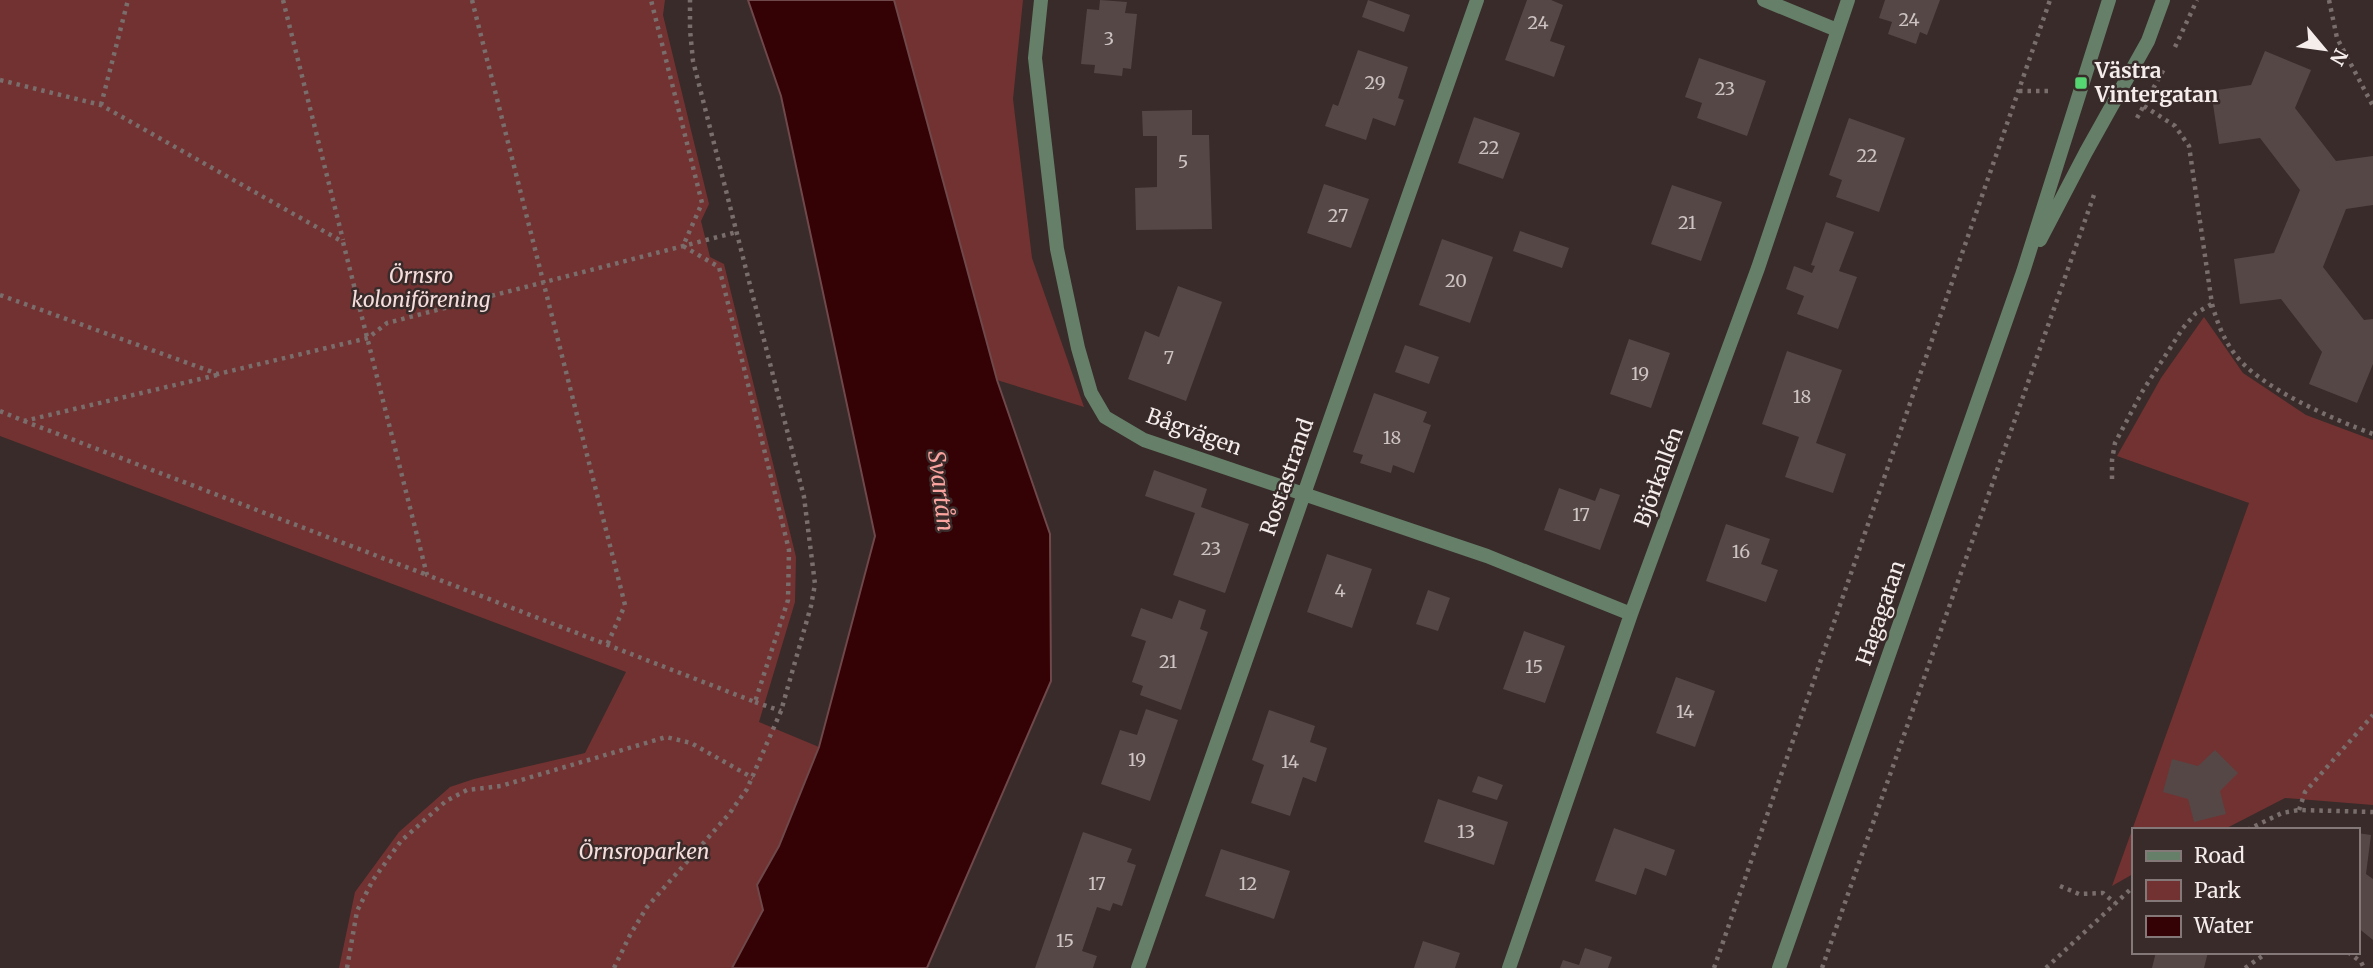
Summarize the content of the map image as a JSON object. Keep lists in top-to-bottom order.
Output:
{
  "streets": {
    "street": [
      "Bågvägen",
      "Rostastrand",
      "Björkallén",
      "Hagagatan"
    ]
  },
  "crossings": [
    ["Bågvägen", "Rostastrand"],
    ["Bågvägen", "Björkallén"]
  ],
  "water": ["Svartån"],
  "parks": ["Örnsro koloniförening", "Örnsroparken"],
  "places": {
    "transit": ["Västra Vintergatan"]
  },
  "house_numbers": [
    "24",
    "24",
    "3",
    "29",
    "23",
    "22",
    "22",
    "5",
    "27",
    "21",
    "20",
    "7",
    "19",
    "18",
    "18",
    "17",
    "23",
    "16",
    "4",
    "21",
    "15",
    "14",
    "19",
    "14",
    "13",
    "17",
    "12",
    "15"
  ],
  "legend": ["Road", "Park", "Water"],
  "north": "bottom right"
}
